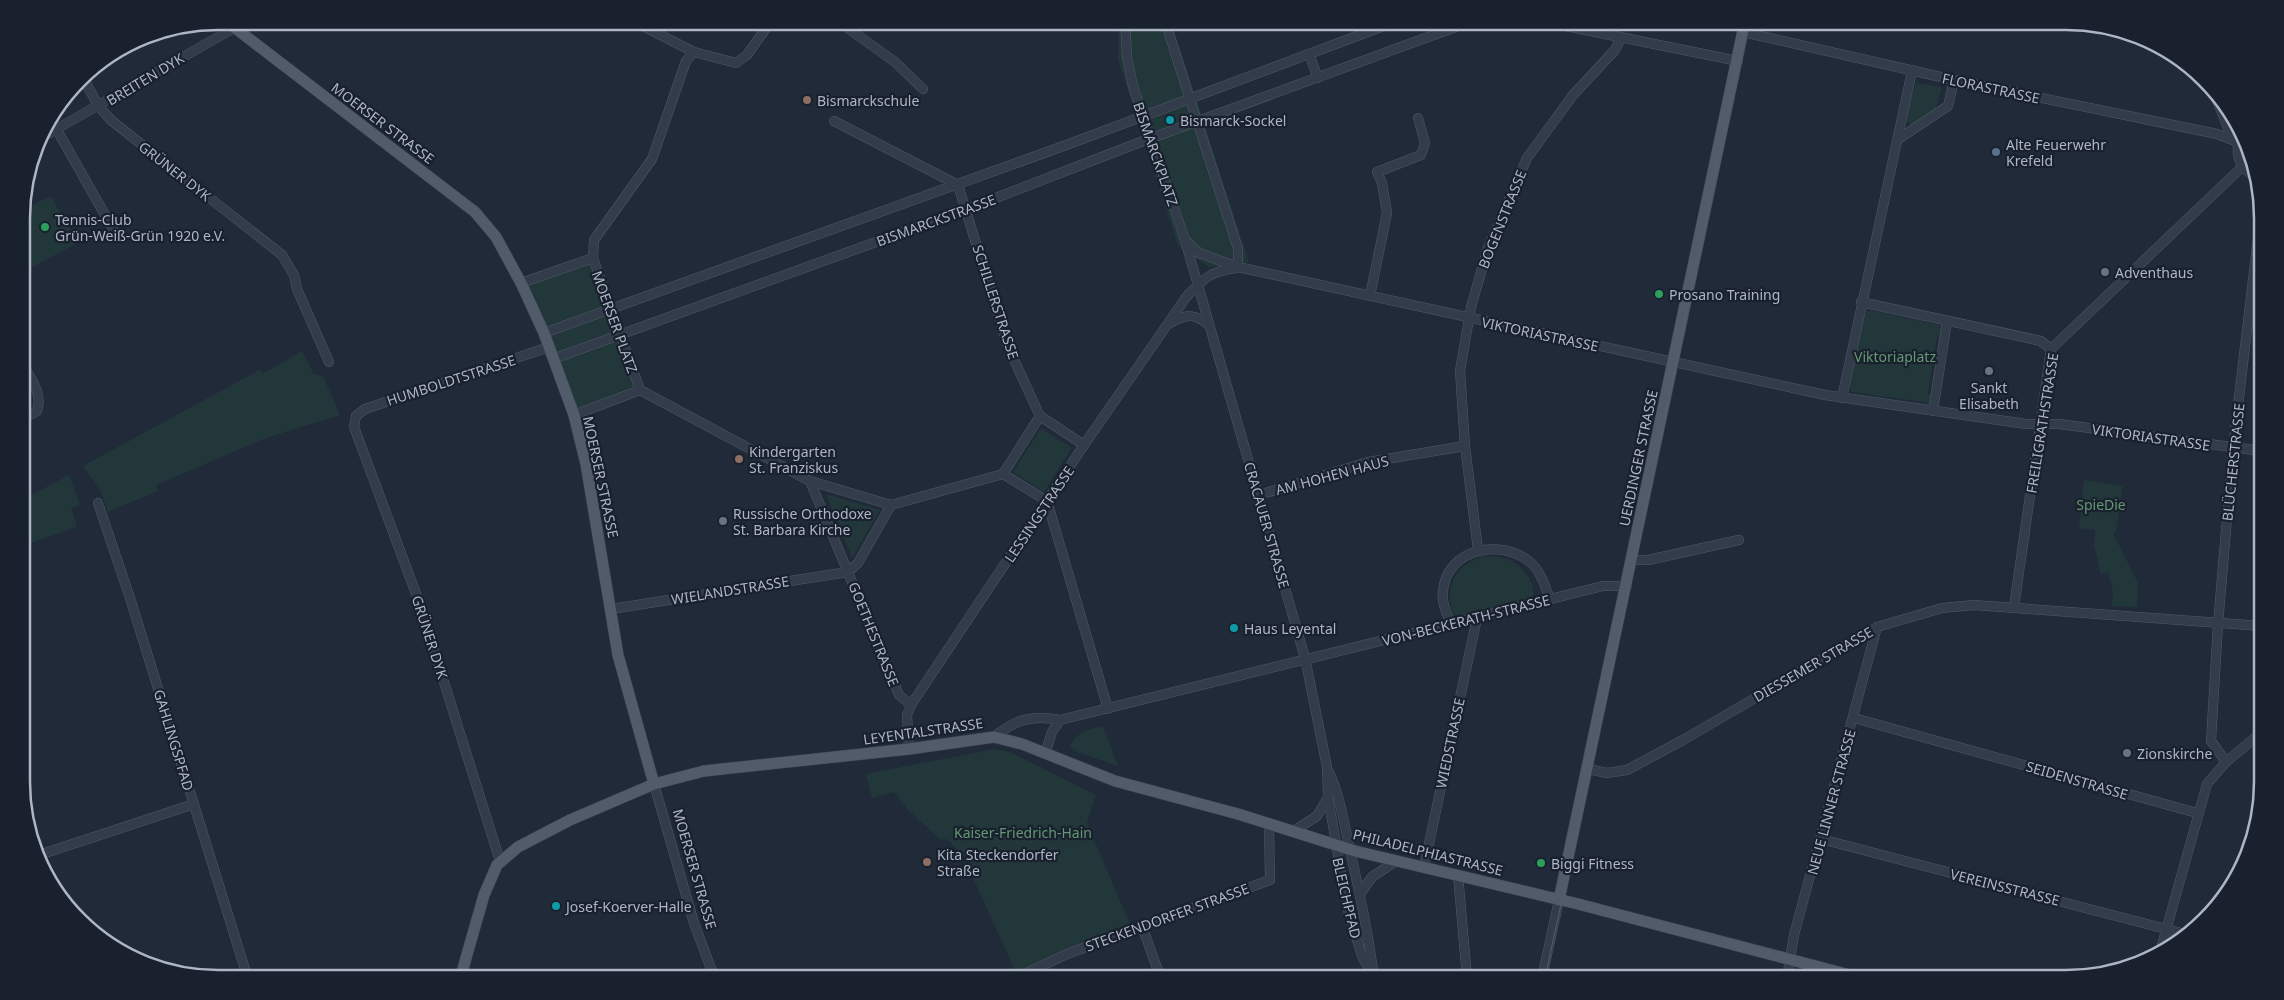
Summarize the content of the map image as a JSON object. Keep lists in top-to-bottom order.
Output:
{
  "streets": {
    "main road": [
      "MOERSER STRASSE",
      "UERDINGER STRASSE",
      "LEYENTALSTRASSE",
      "PHILADELPHIASTRASSE"
    ],
    "street": [
      "BREITEN DYK",
      "FLORASTRASSE",
      "BISMARCKPLATZ",
      "GRÜNER DYK",
      "BOGENSTRASSE",
      "BISMARCKSTRASSE",
      "SCHILLERSTRASSE",
      "MOERSER PLATZ",
      "VIKTORIASTRASSE",
      "HUMBOLDTSTRASSE",
      "FREILIGRATHSTRASSE",
      "BLÜCHERSTRASSE",
      "AM HOHEN HAUS",
      "LESSINGSTRASSE",
      "CRACAUER STRASSE",
      "WIELANDSTRASSE",
      "VON-BECKERATH-STRASSE",
      "GOETHESTRASSE",
      "DIESSEMER STRASSE",
      "GAHLINGSPFAD",
      "WIEDSTRASSE",
      "SEIDENSTRASSE",
      "NEUE LINNER STRASSE",
      "VEREINSSTRASSE",
      "BLEICHPFAD",
      "STECKENDORFER STRASSE"
    ]
  },
  "crossings": [
    ["BREITEN DYK", "GRÜNER DYK"],
    ["MOERSER STRASSE", "BISMARCKSTRASSE"],
    ["MOERSER STRASSE", "MOERSER PLATZ"],
    ["MOERSER STRASSE", "HUMBOLDTSTRASSE"],
    ["MOERSER STRASSE", "WIELANDSTRASSE"],
    ["MOERSER STRASSE", "LEYENTALSTRASSE"],
    ["BISMARCKPLATZ", "BISMARCKSTRASSE"],
    ["BISMARCKPLATZ", "VIKTORIASTRASSE"],
    ["BISMARCKPLATZ", "LESSINGSTRASSE"],
    ["BISMARCKPLATZ", "CRACAUER STRASSE"],
    ["GRÜNER DYK", "HUMBOLDTSTRASSE"],
    ["GRÜNER DYK", "LEYENTALSTRASSE"],
    ["BOGENSTRASSE", "VIKTORIASTRASSE"],
    ["BOGENSTRASSE", "AM HOHEN HAUS"],
    ["BISMARCKSTRASSE", "SCHILLERSTRASSE"],
    ["BISMARCKSTRASSE", "MOERSER PLATZ"],
    ["VIKTORIASTRASSE", "FREILIGRATHSTRASSE"],
    ["VIKTORIASTRASSE", "UERDINGER STRASSE"],
    ["VIKTORIASTRASSE", "BLÜCHERSTRASSE"],
    ["VIKTORIASTRASSE", "LESSINGSTRASSE"],
    ["VIKTORIASTRASSE", "CRACAUER STRASSE"],
    ["FREILIGRATHSTRASSE", "DIESSEMER STRASSE"],
    ["UERDINGER STRASSE", "VON-BECKERATH-STRASSE"],
    ["UERDINGER STRASSE", "DIESSEMER STRASSE"],
    ["UERDINGER STRASSE", "PHILADELPHIASTRASSE"],
    ["BLÜCHERSTRASSE", "DIESSEMER STRASSE"],
    ["AM HOHEN HAUS", "CRACAUER STRASSE"],
    ["LESSINGSTRASSE", "CRACAUER STRASSE"],
    ["LESSINGSTRASSE", "GOETHESTRASSE"],
    ["CRACAUER STRASSE", "VON-BECKERATH-STRASSE"],
    ["CRACAUER STRASSE", "LEYENTALSTRASSE"],
    ["CRACAUER STRASSE", "PHILADELPHIASTRASSE"],
    ["CRACAUER STRASSE", "BLEICHPFAD"],
    ["WIELANDSTRASSE", "GOETHESTRASSE"],
    ["VON-BECKERATH-STRASSE", "LEYENTALSTRASSE"],
    ["VON-BECKERATH-STRASSE", "WIEDSTRASSE"],
    ["DIESSEMER STRASSE", "NEUE LINNER STRASSE"],
    ["LEYENTALSTRASSE", "PHILADELPHIASTRASSE"],
    ["WIEDSTRASSE", "PHILADELPHIASTRASSE"],
    ["SEIDENSTRASSE", "NEUE LINNER STRASSE"],
    ["NEUE LINNER STRASSE", "PHILADELPHIASTRASSE"],
    ["NEUE LINNER STRASSE", "VEREINSSTRASSE"],
    ["PHILADELPHIASTRASSE", "BLEICHPFAD"],
    ["PHILADELPHIASTRASSE", "STECKENDORFER STRASSE"]
  ],
  "parks": ["Viktoriaplatz", "SpieDie", "Kaiser-Friedrich-Hain"],
  "places": [
    "Bismarckschule",
    "Bismarck-Sockel",
    "Alte Feuerwehr Krefeld",
    "Tennis-Club Grün-Weiß-Grün 1920 e.V.",
    "Adventhaus",
    "Prosano Training",
    "Sankt Elisabeth",
    "Kindergarten St. Franziskus",
    "Russische Orthodoxe St. Barbara Kirche",
    "Haus Leyental",
    "Zionskirche",
    "Kita Steckendorfer Straße",
    "Biggi Fitness",
    "Josef-Koerver-Halle"
  ]
}
